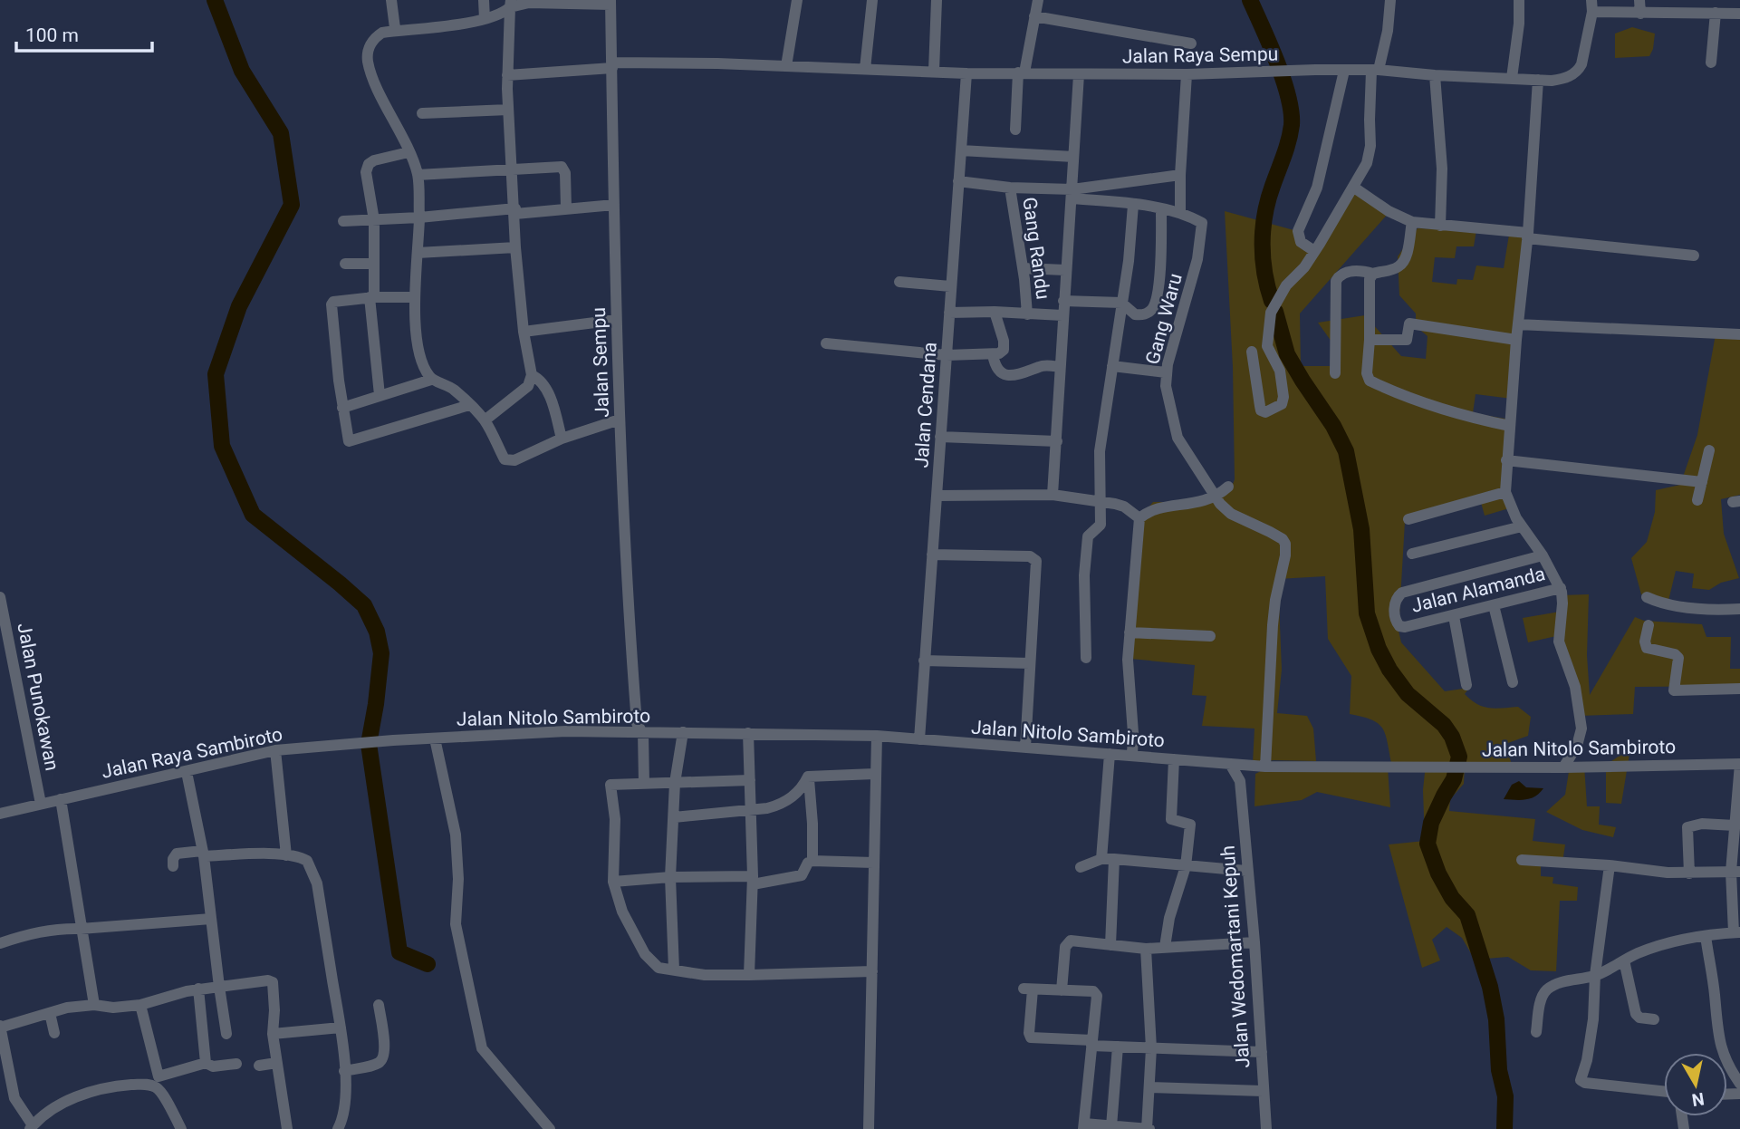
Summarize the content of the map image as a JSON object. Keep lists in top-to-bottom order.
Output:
{
  "streets": {
    "street": [
      "Jalan Raya Sempu",
      "Gang Randu",
      "Gang Waru",
      "Jalan Sempu",
      "Jalan Cendana",
      "Jalan Alamanda",
      "Jalan Punokawan",
      "Jalan Nitolo Sambiroto",
      "Jalan Raya Sambiroto",
      "Jalan Wedomartani Kepuh"
    ]
  },
  "crossings": [
    ["Jalan Raya Sempu", "Jalan Sempu"],
    ["Jalan Raya Sempu", "Jalan Cendana"],
    ["Gang Waru", "Jalan Nitolo Sambiroto"],
    ["Jalan Sempu", "Jalan Nitolo Sambiroto"],
    ["Jalan Cendana", "Jalan Nitolo Sambiroto"],
    ["Jalan Punokawan", "Jalan Raya Sambiroto"],
    ["Jalan Nitolo Sambiroto", "Jalan Raya Sambiroto"],
    ["Jalan Nitolo Sambiroto", "Jalan Wedomartani Kepuh"]
  ],
  "scale_bar": "100 m",
  "north": "bottom"
}
